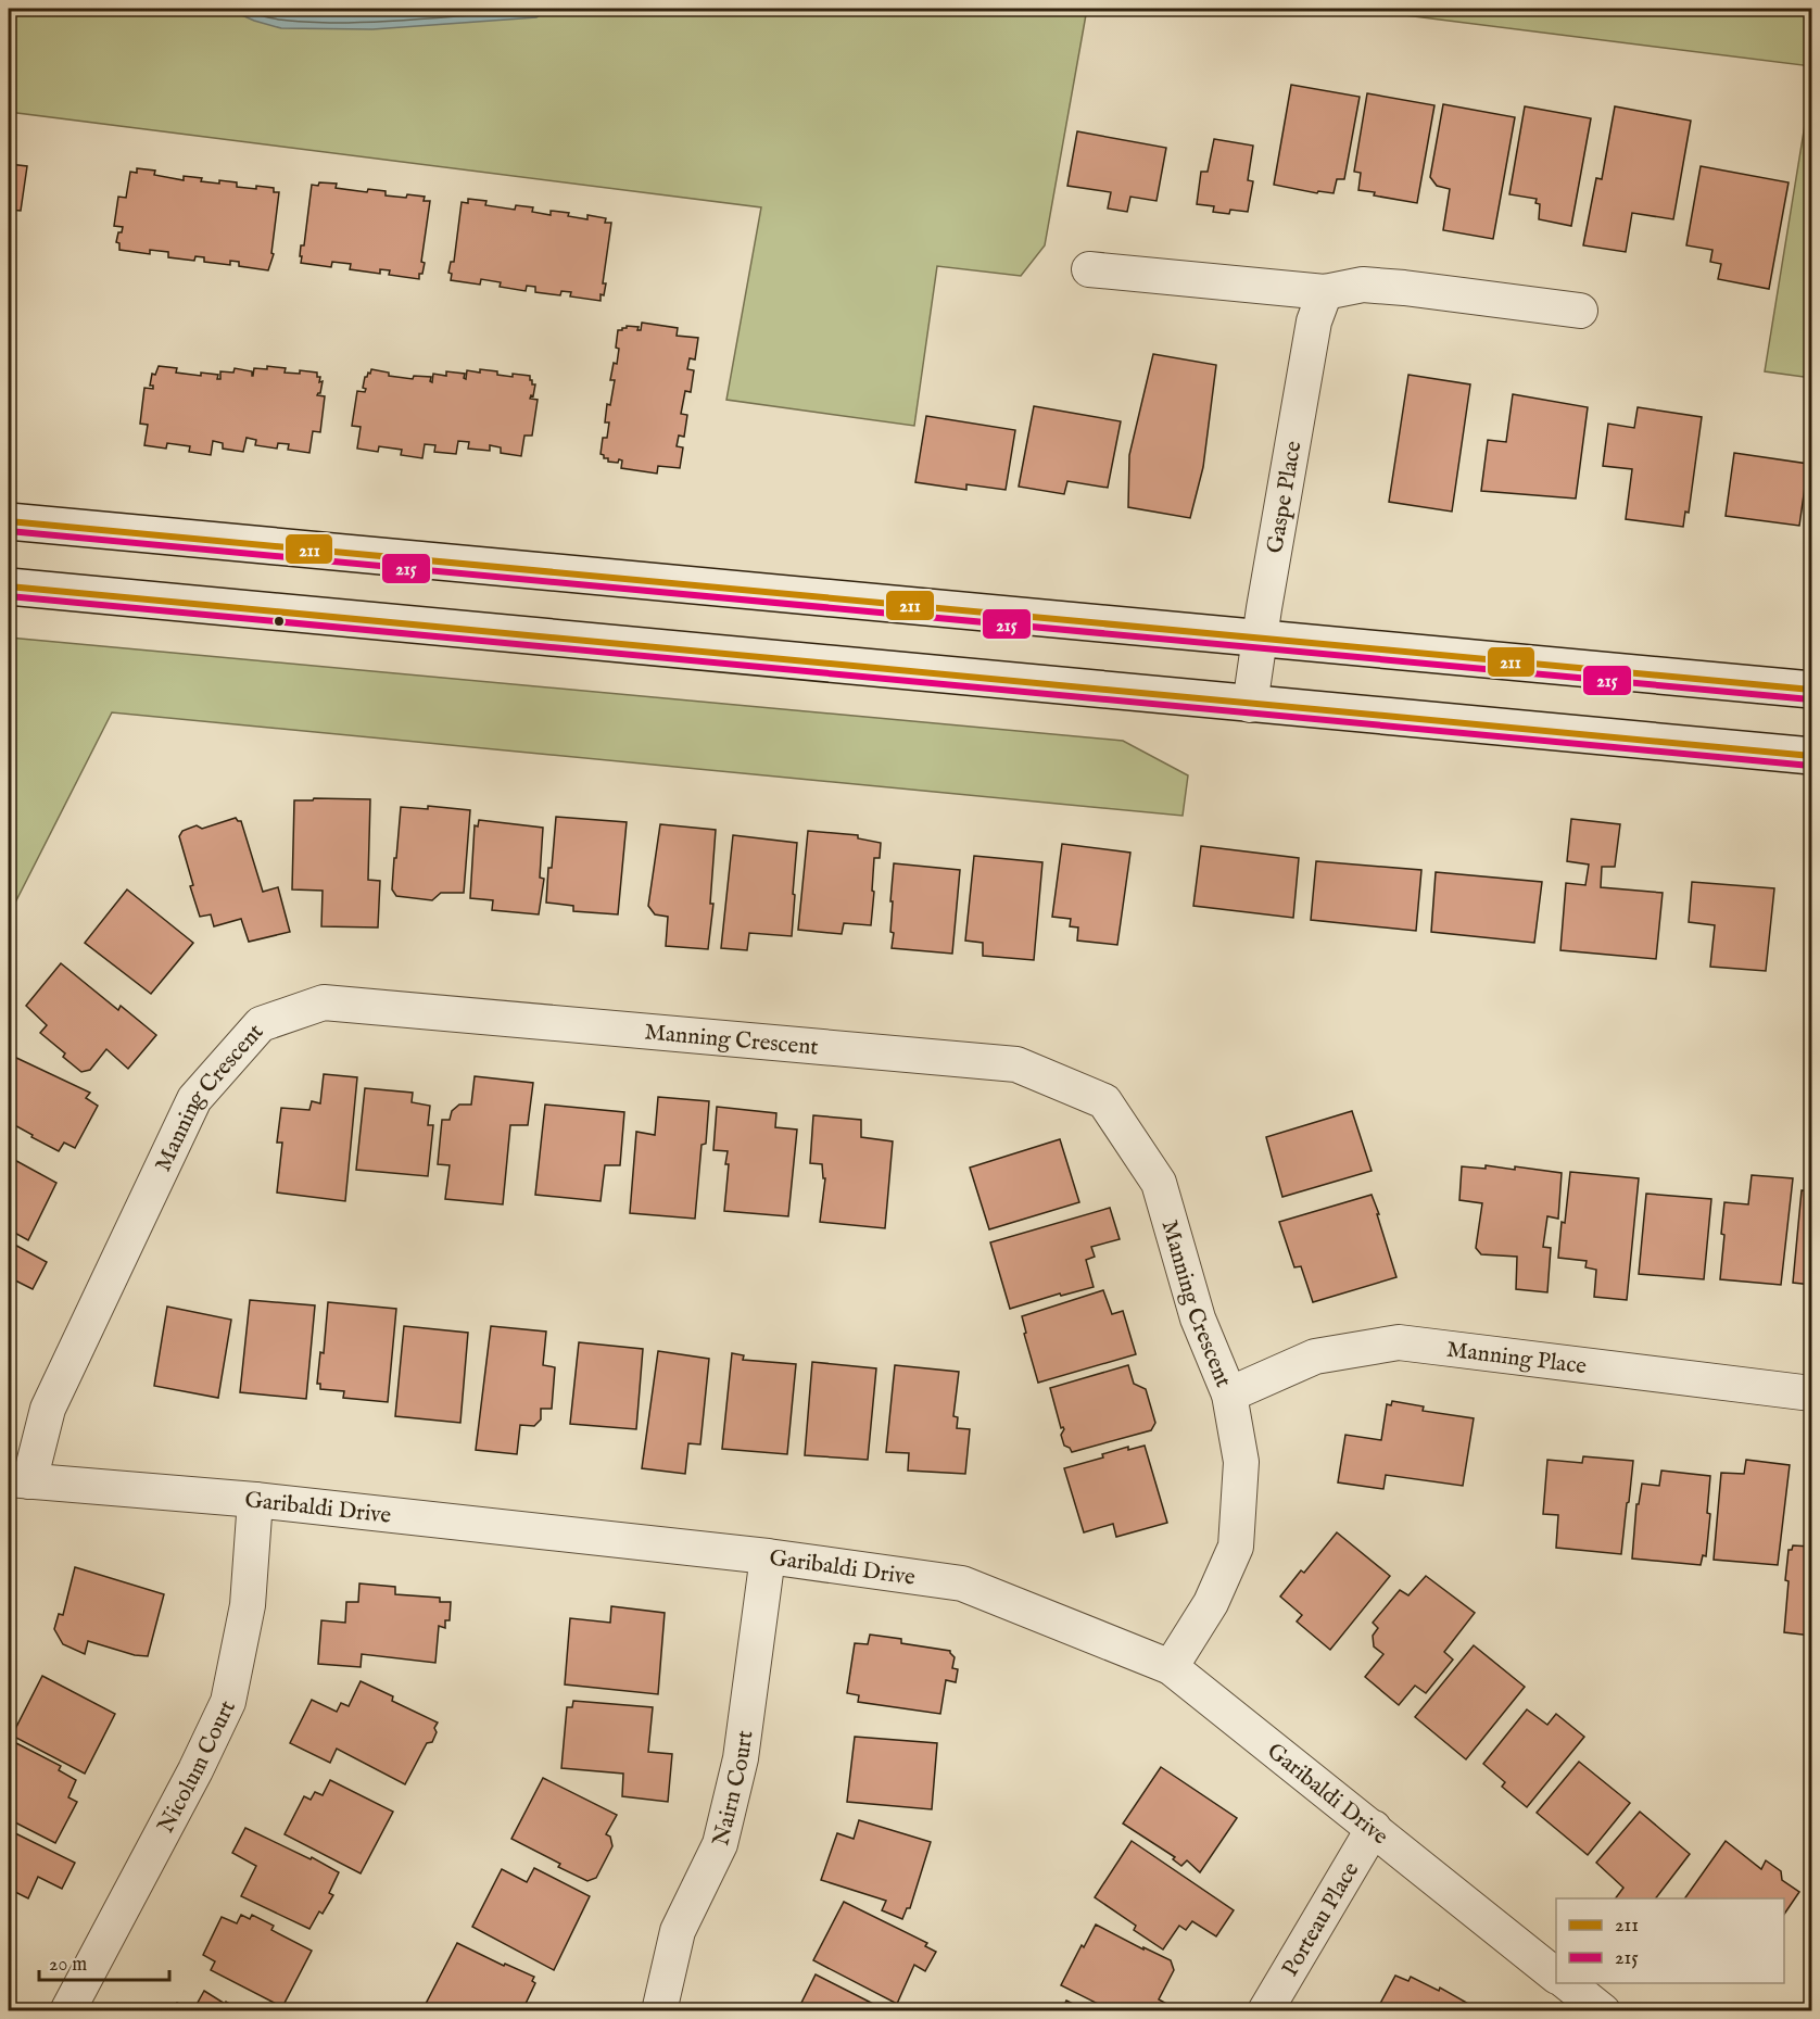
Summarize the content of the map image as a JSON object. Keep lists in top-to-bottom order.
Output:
{
  "streets": {
    "street": [
      "Gaspe Place",
      "Manning Crescent",
      "Manning Place",
      "Garibaldi Drive",
      "Nicolum Court",
      "Nairn Court",
      "Porteau Place"
    ]
  },
  "crossings": [
    ["Manning Crescent", "Manning Place"],
    ["Manning Crescent", "Garibaldi Drive"],
    ["Garibaldi Drive", "Nicolum Court"],
    ["Garibaldi Drive", "Nairn Court"],
    ["Garibaldi Drive", "Porteau Place"]
  ],
  "lines": ["transit line 211", "transit line 215"],
  "legend": ["211", "215"],
  "scale_bar": "20 m"
}
